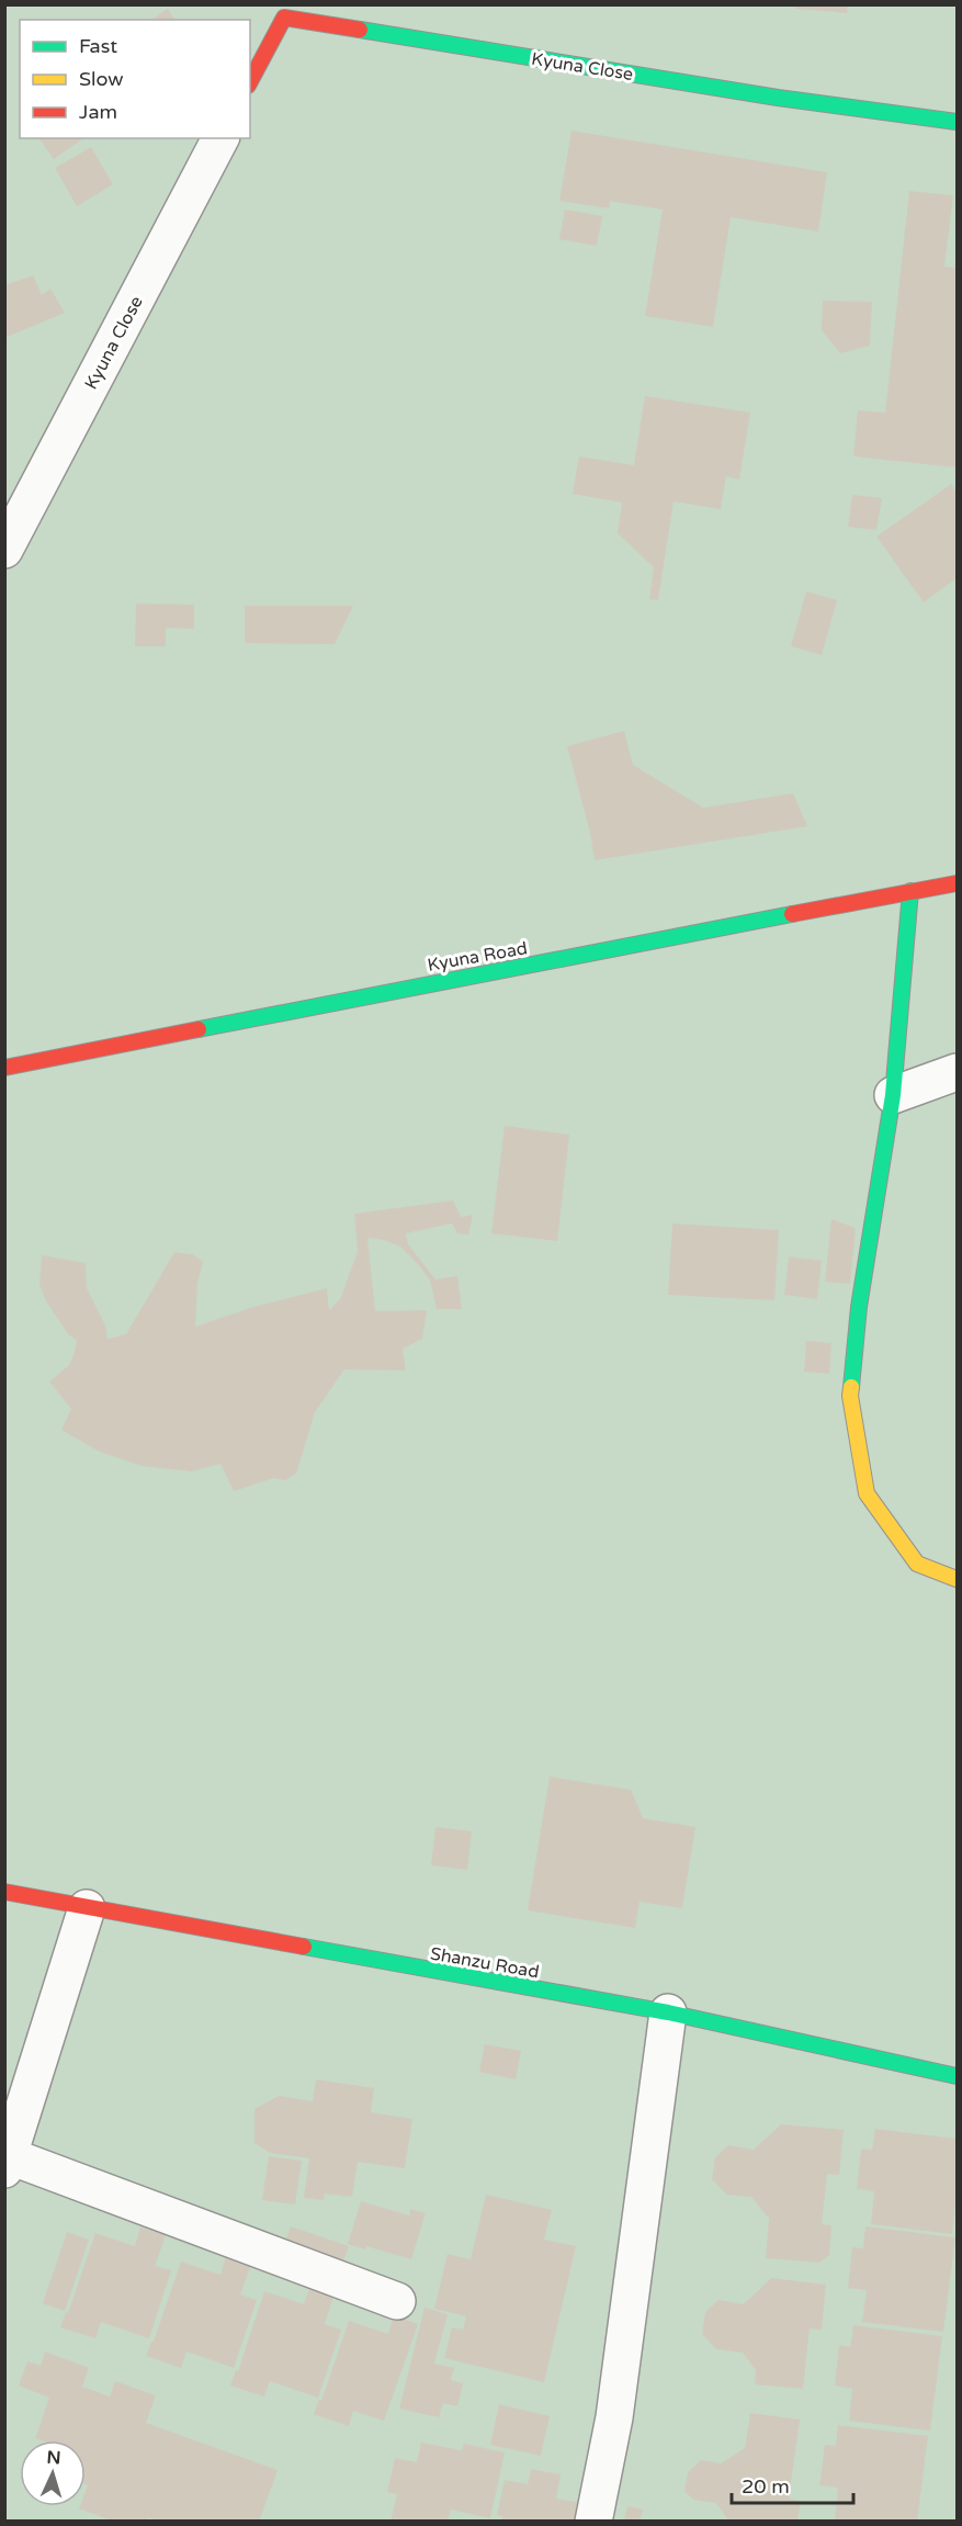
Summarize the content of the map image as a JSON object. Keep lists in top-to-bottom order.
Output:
{
  "streets": {
    "street": ["Kyuna Close", "Kyuna Road", "Shanzu Road"]
  },
  "legend": ["Fast", "Slow", "Jam"],
  "scale_bar": "20 m",
  "north": "top"
}
